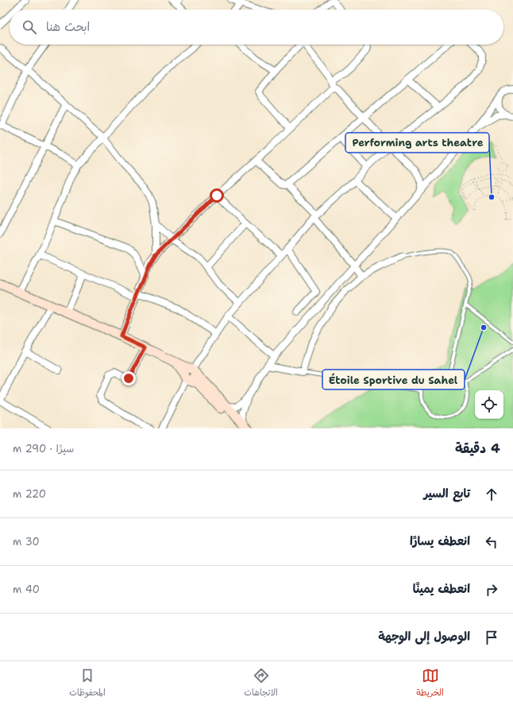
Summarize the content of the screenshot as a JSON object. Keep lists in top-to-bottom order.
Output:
{
  "places": ["Performing arts theatre", "Étoile Sportive du Sahel"],
  "page": {
    "search": "ابحث هنا",
    "heading": ["4 دقيقة", "سيرًا · 290 m"],
    "list": [
      ["تابع السير", "220 m"],
      ["انعطف يسارًا", "30 m"],
      ["انعطف يمينًا", "40 m"],
      "الوصول إلى الوجهة"
    ],
    "nav": ["الخريطة", "الاتجاهات", "المحفوظات"]
  }
}
